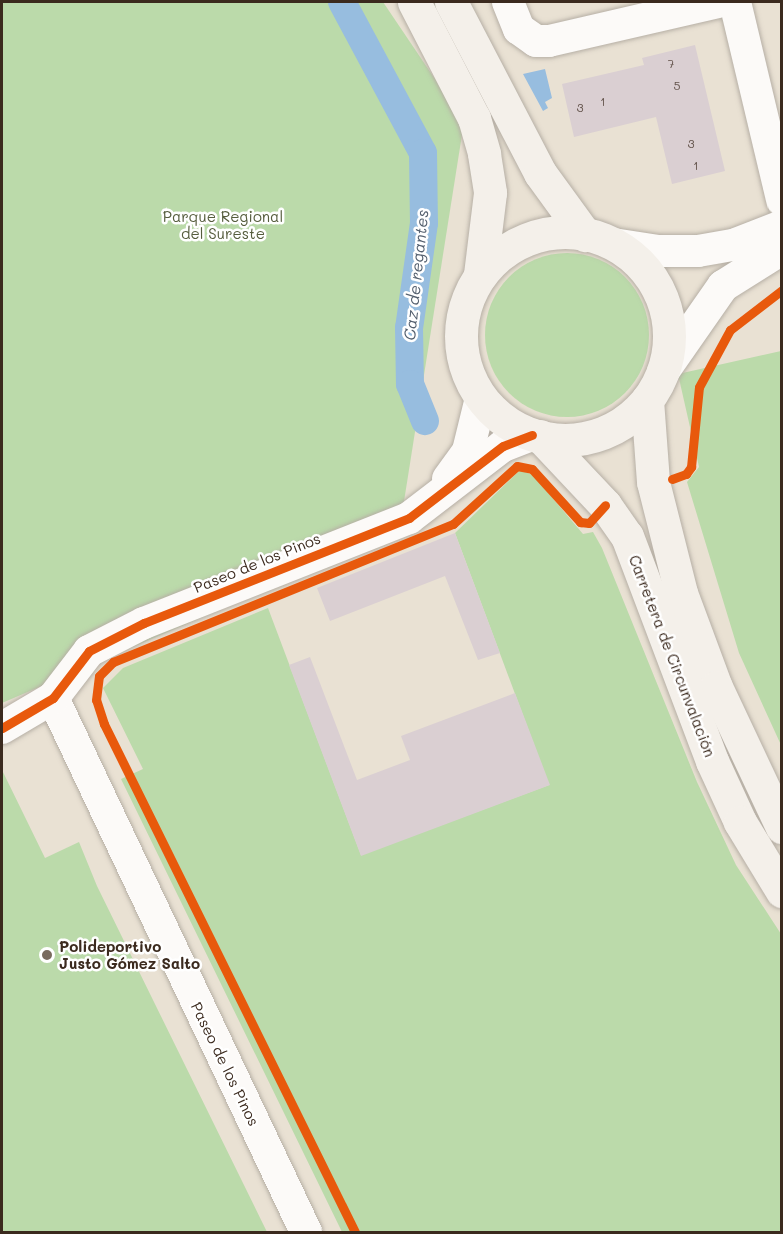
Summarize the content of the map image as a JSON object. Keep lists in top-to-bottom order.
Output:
{
  "streets": {
    "main road": ["Carretera de Circunvalación"],
    "street": ["Paseo de los Pinos"]
  },
  "crossings": [
    ["Paseo de los Pinos", "Carretera de Circunvalación"]
  ],
  "water": ["Caz de regantes"],
  "parks": ["Parque Regional del Sureste"],
  "places": ["Polideportivo Justo Gómez Salto"],
  "house_numbers": [
    "7",
    "5",
    "1",
    "3",
    "3",
    "1"
  ]
}
